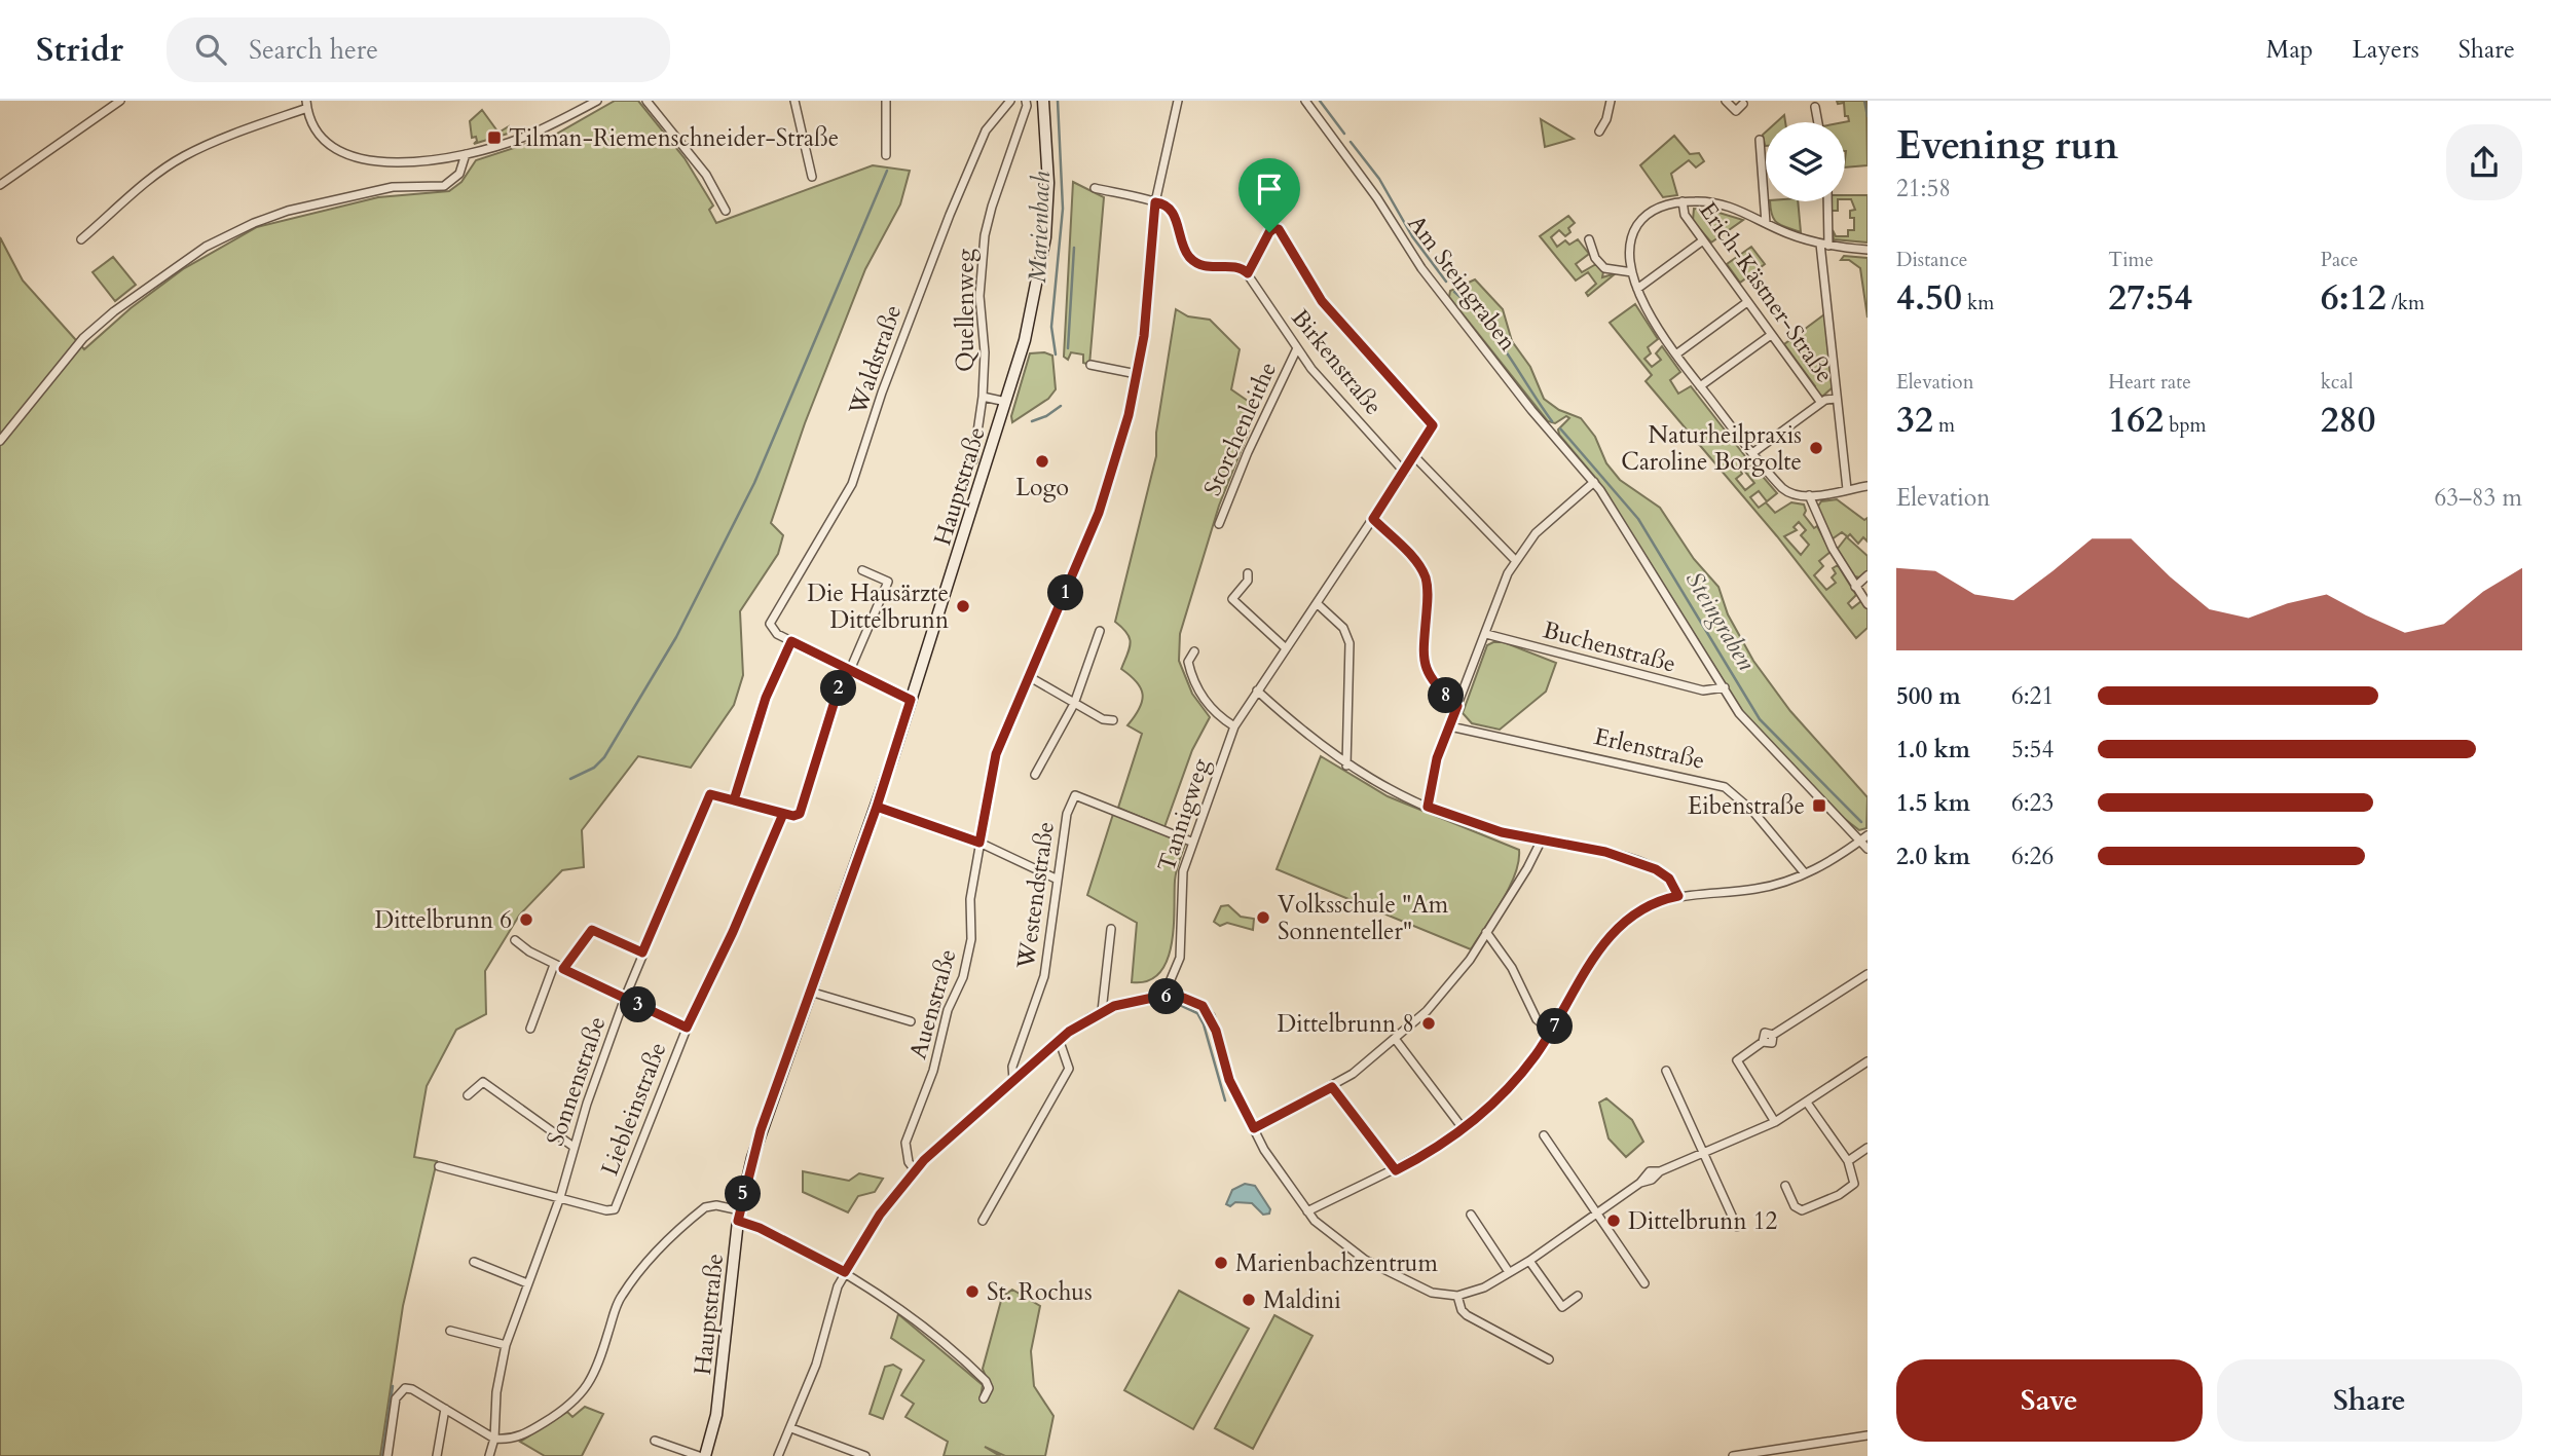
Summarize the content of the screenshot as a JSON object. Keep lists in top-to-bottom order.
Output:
{
  "streets": {
    "street": [
      "Am Steingraben",
      "Erich-Kästner-Straße",
      "Quellenweg",
      "Waldstraße",
      "Birkenstraße",
      "Storchenleithe",
      "Hauptstraße",
      "Buchenstraße",
      "Erlenstraße",
      "Tannigweg",
      "Westendstraße",
      "Auenstraße",
      "Sonnenstraße",
      "Liebleinstraße"
    ]
  },
  "crossings": [
    ["Am Steingraben", "Buchenstraße"],
    ["Quellenweg", "Hauptstraße"],
    ["Birkenstraße", "Storchenleithe"],
    ["Birkenstraße", "Tannigweg"],
    ["Tannigweg", "Westendstraße"],
    ["Sonnenstraße", "Liebleinstraße"]
  ],
  "water": ["Marienbach", "Steingraben"],
  "places": {
    "transit": ["Tilman-Riemenschneider-Straße", "Eibenstraße"],
    "other": [
      "Naturheilpraxis Caroline Borgolte",
      "Logo",
      "Die Hausärzte Dittelbrunn",
      "Volksschule \"Am Sonnenteller\"",
      "Dittelbrunn 6",
      "Dittelbrunn 8",
      "Dittelbrunn 12",
      "Marienbachzentrum",
      "St. Rochus",
      "Maldini"
    ]
  },
  "page": {
    "header": "Stridr",
    "search": "Search here",
    "nav": ["Map", "Layers", "Share"],
    "heading": ["Evening run", "21:58"],
    "stats": [
      ["Distance", "4.50 km"],
      ["Time", "27:54"],
      ["Pace", "6:12 /km"],
      ["Elevation", "32 m"],
      ["Heart rate", "162 bpm"],
      ["kcal", "280"]
    ],
    "chart": ["Elevation", "63–83 m"],
    "pins": [
      "1",
      "2",
      "8",
      "6",
      "3",
      "7",
      "5"
    ],
    "list": [
      {
        "name": "500 m",
        "note": "6:21"
      },
      {
        "name": "1.0 km",
        "note": "5:54"
      },
      {
        "name": "1.5 km",
        "note": "6:23"
      },
      {
        "name": "2.0 km",
        "note": "6:26"
      }
    ],
    "buttons": ["Save", "Share"]
  }
}
